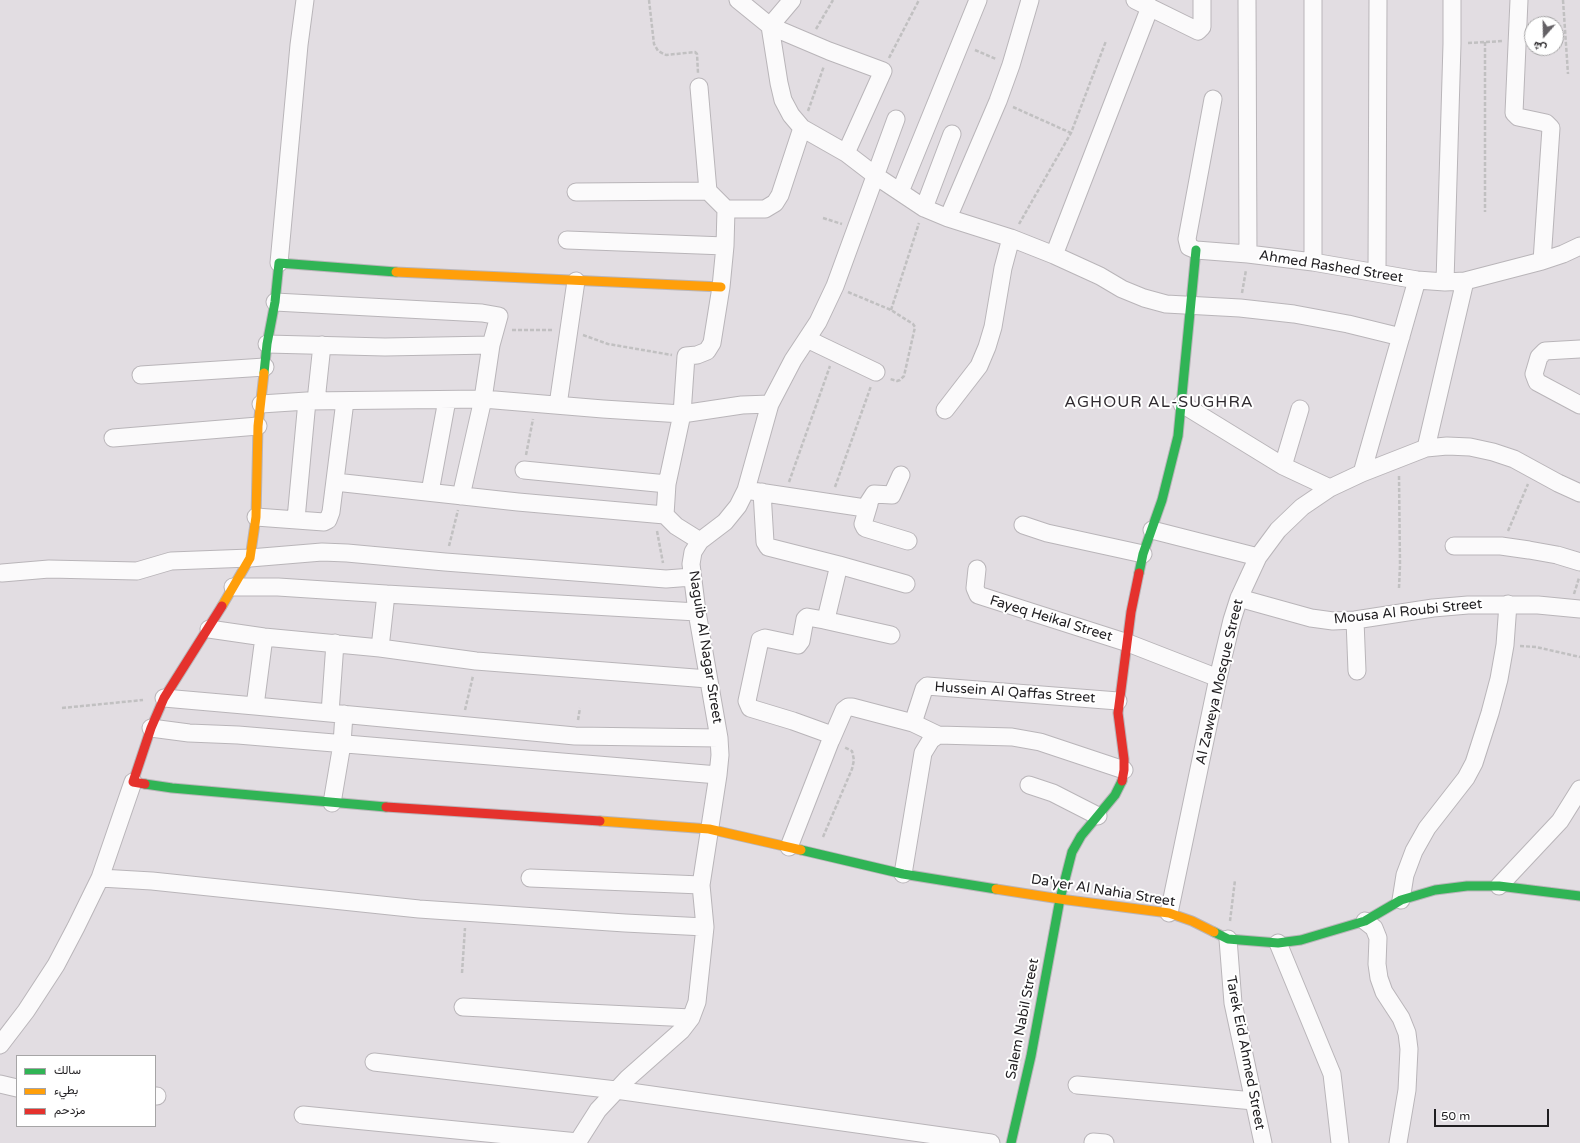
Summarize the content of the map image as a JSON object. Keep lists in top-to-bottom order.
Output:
{
  "streets": {
    "street": [
      "Ahmed Rashed Street",
      "Mousa Al Roubi Street",
      "Fayeq Heikal Street",
      "Naguib Al Nagar Street",
      "Al Zaweya Mosque Street",
      "Hussein Al Qaffas Street",
      "Da'yer Al Nahia Street",
      "Salem Nabil Street",
      "Tarek Eid Ahmed Street"
    ]
  },
  "crossings": [
    ["Mousa Al Roubi Street", "Al Zaweya Mosque Street"],
    ["Naguib Al Nagar Street", "Da'yer Al Nahia Street"],
    ["Al Zaweya Mosque Street", "Da'yer Al Nahia Street"],
    ["Da'yer Al Nahia Street", "Salem Nabil Street"],
    ["Da'yer Al Nahia Street", "Tarek Eid Ahmed Street"]
  ],
  "districts": ["AGHOUR AL-SUGHRA"],
  "legend": ["سالك", "بطيء", "مزدحم"],
  "scale_bar": "50 m",
  "north": "bottom"
}
